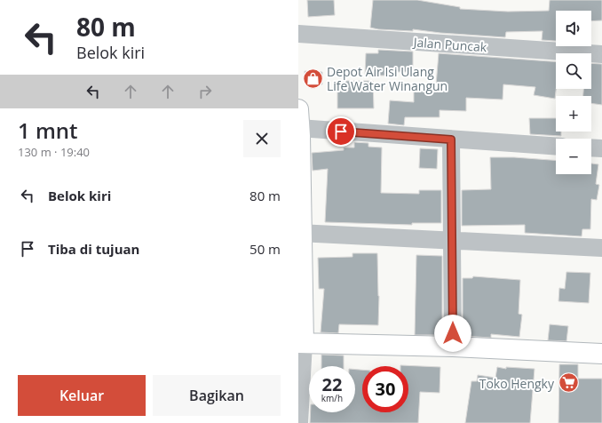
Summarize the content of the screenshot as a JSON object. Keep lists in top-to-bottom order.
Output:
{
  "streets": {
    "street": ["Jalan Puncak"]
  },
  "places": {
    "shop": ["Depot Air Isi Ulang Life Water Winangun"],
    "supermarket": ["Toko Hengky"]
  },
  "page": {
    "turn": ["80 m", "Belok kiri"],
    "map_buttons": ["+", "−"],
    "heading": ["1 mnt", "130 m · 19:40"],
    "list": [
      {
        "name": "Belok kiri",
        "value": "80 m"
      },
      {
        "name": "Tiba di tujuan",
        "value": "50 m"
      }
    ],
    "speed": "22 km/h",
    "limit": "30",
    "buttons": ["Keluar", "Bagikan"]
  }
}
